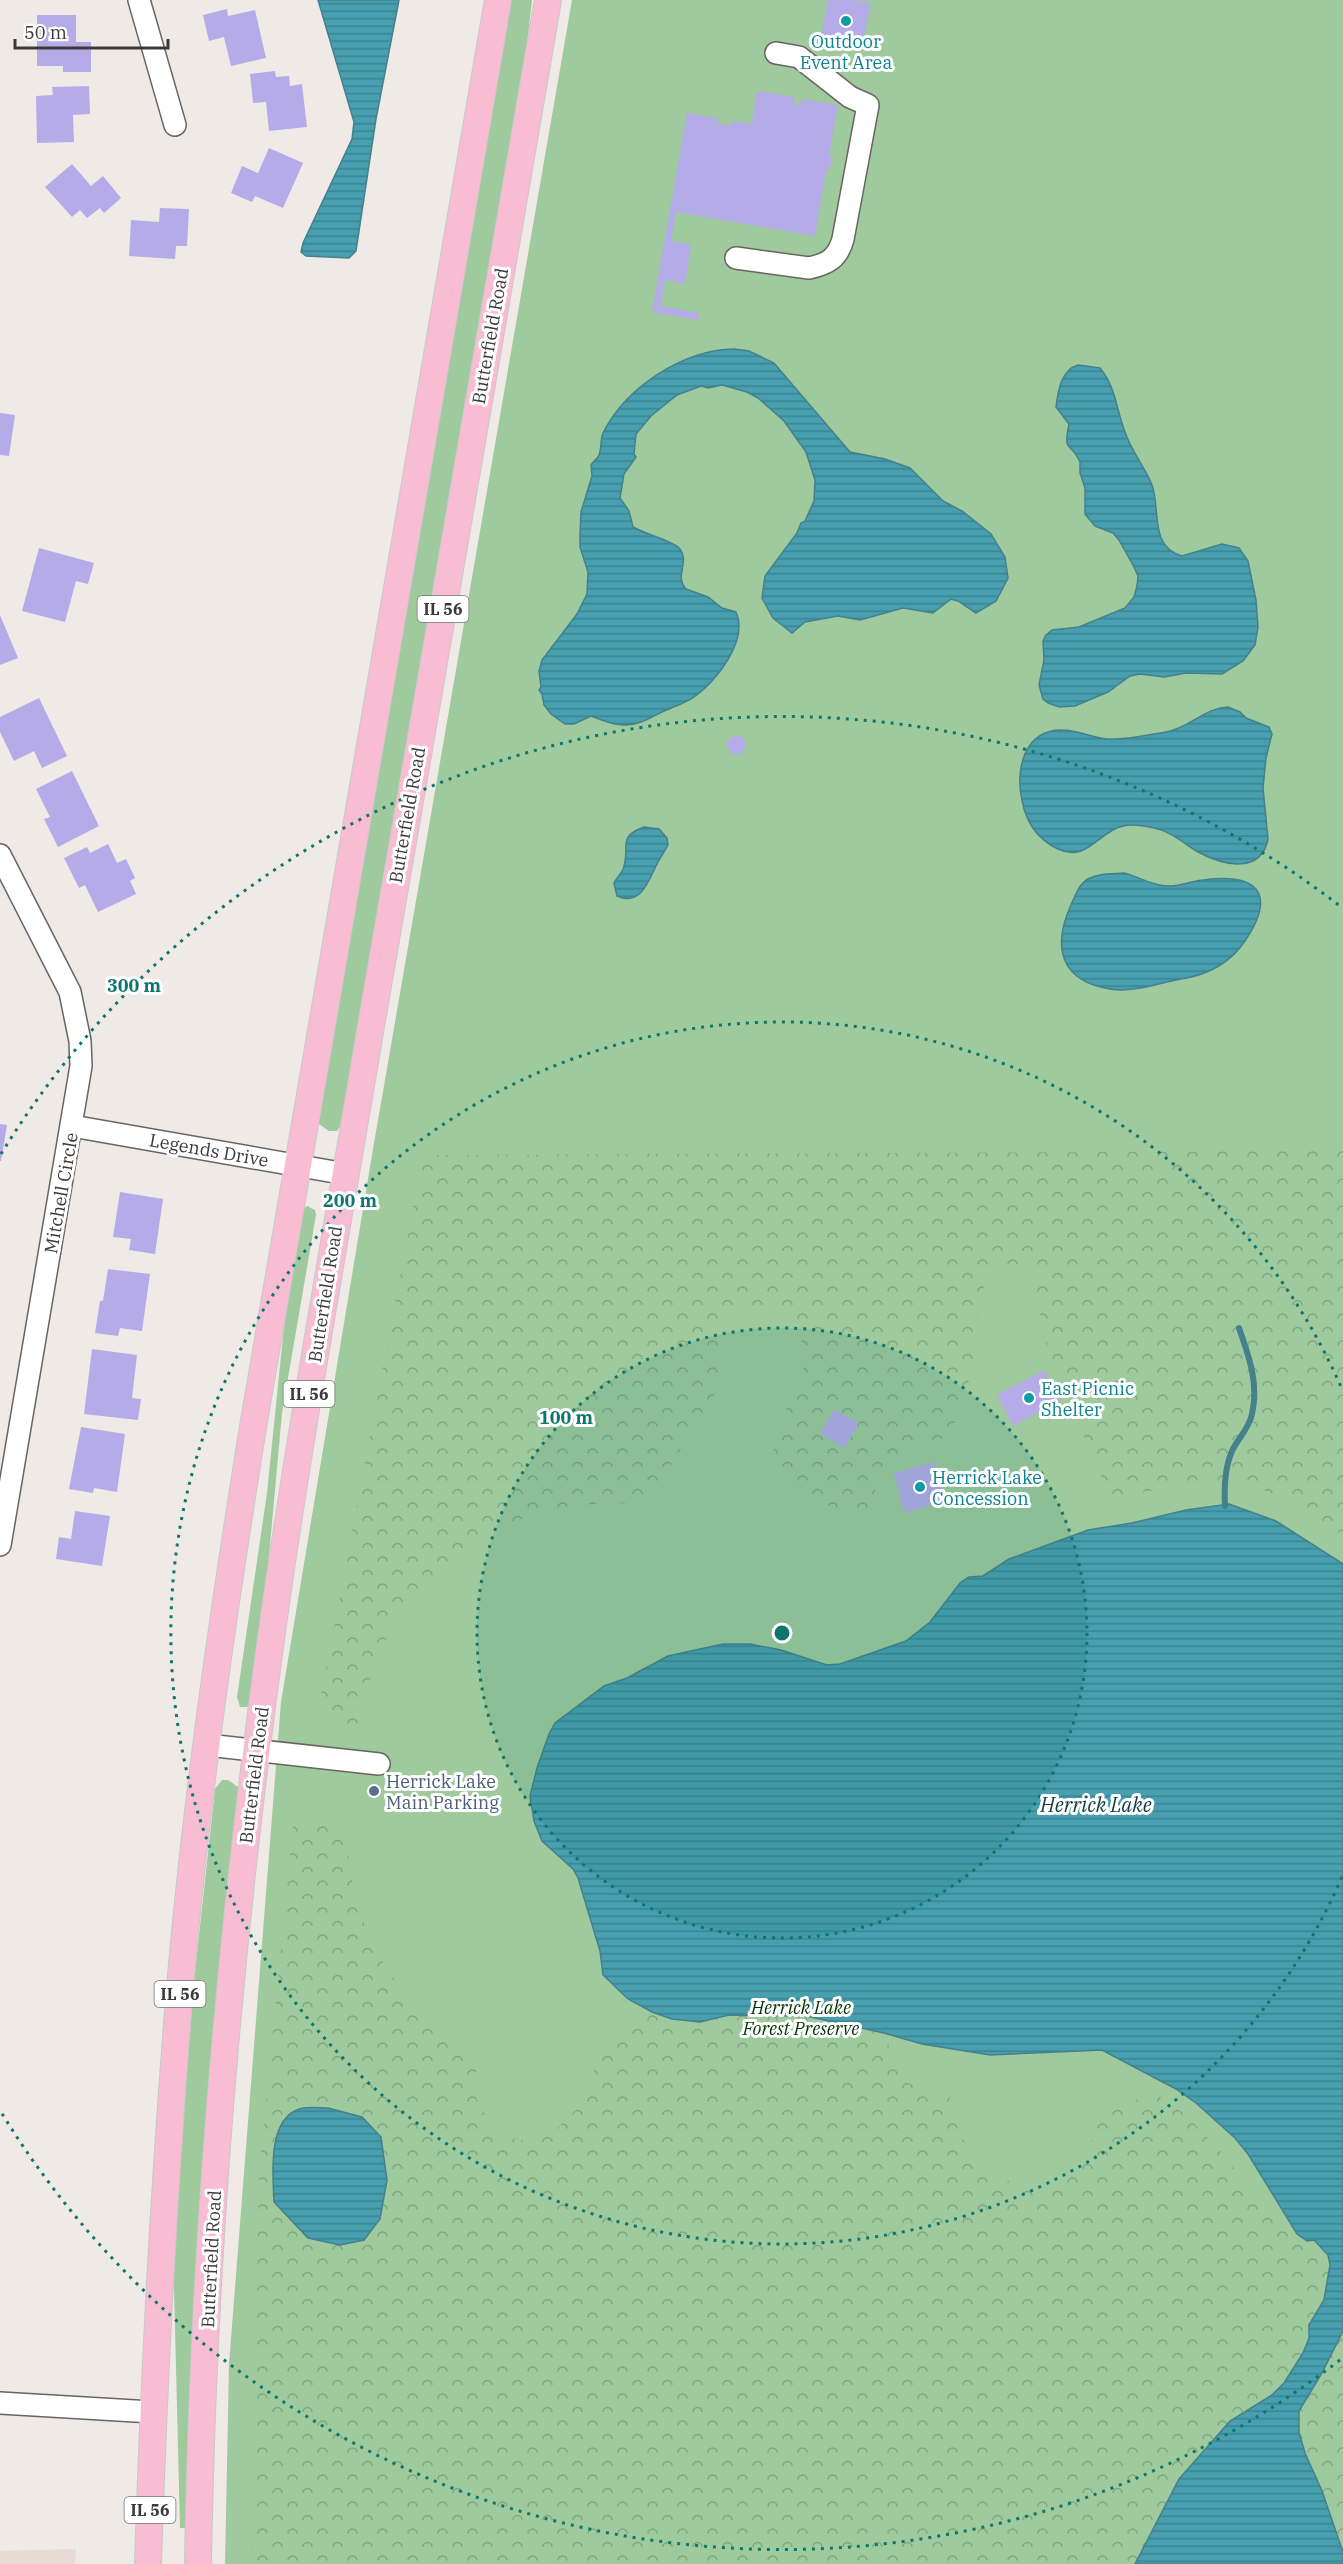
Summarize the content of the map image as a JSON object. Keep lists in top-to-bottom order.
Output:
{
  "streets": {
    "main road": ["Butterfield Road", "IL 56"],
    "street": ["Legends Drive", "Mitchell Circle"]
  },
  "crossings": [
    ["Butterfield Road", "Legends Drive"],
    ["IL 56", "Legends Drive"],
    ["Legends Drive", "Mitchell Circle"]
  ],
  "water": ["Herrick Lake"],
  "parks": ["Herrick Lake Forest Preserve"],
  "places": [
    "Outdoor Event Area",
    "East Picnic Shelter",
    "Herrick Lake Concession",
    "Herrick Lake Main Parking"
  ],
  "scale_bar": "50 m",
  "rings": ["300 m", "200 m", "100 m"]
}
